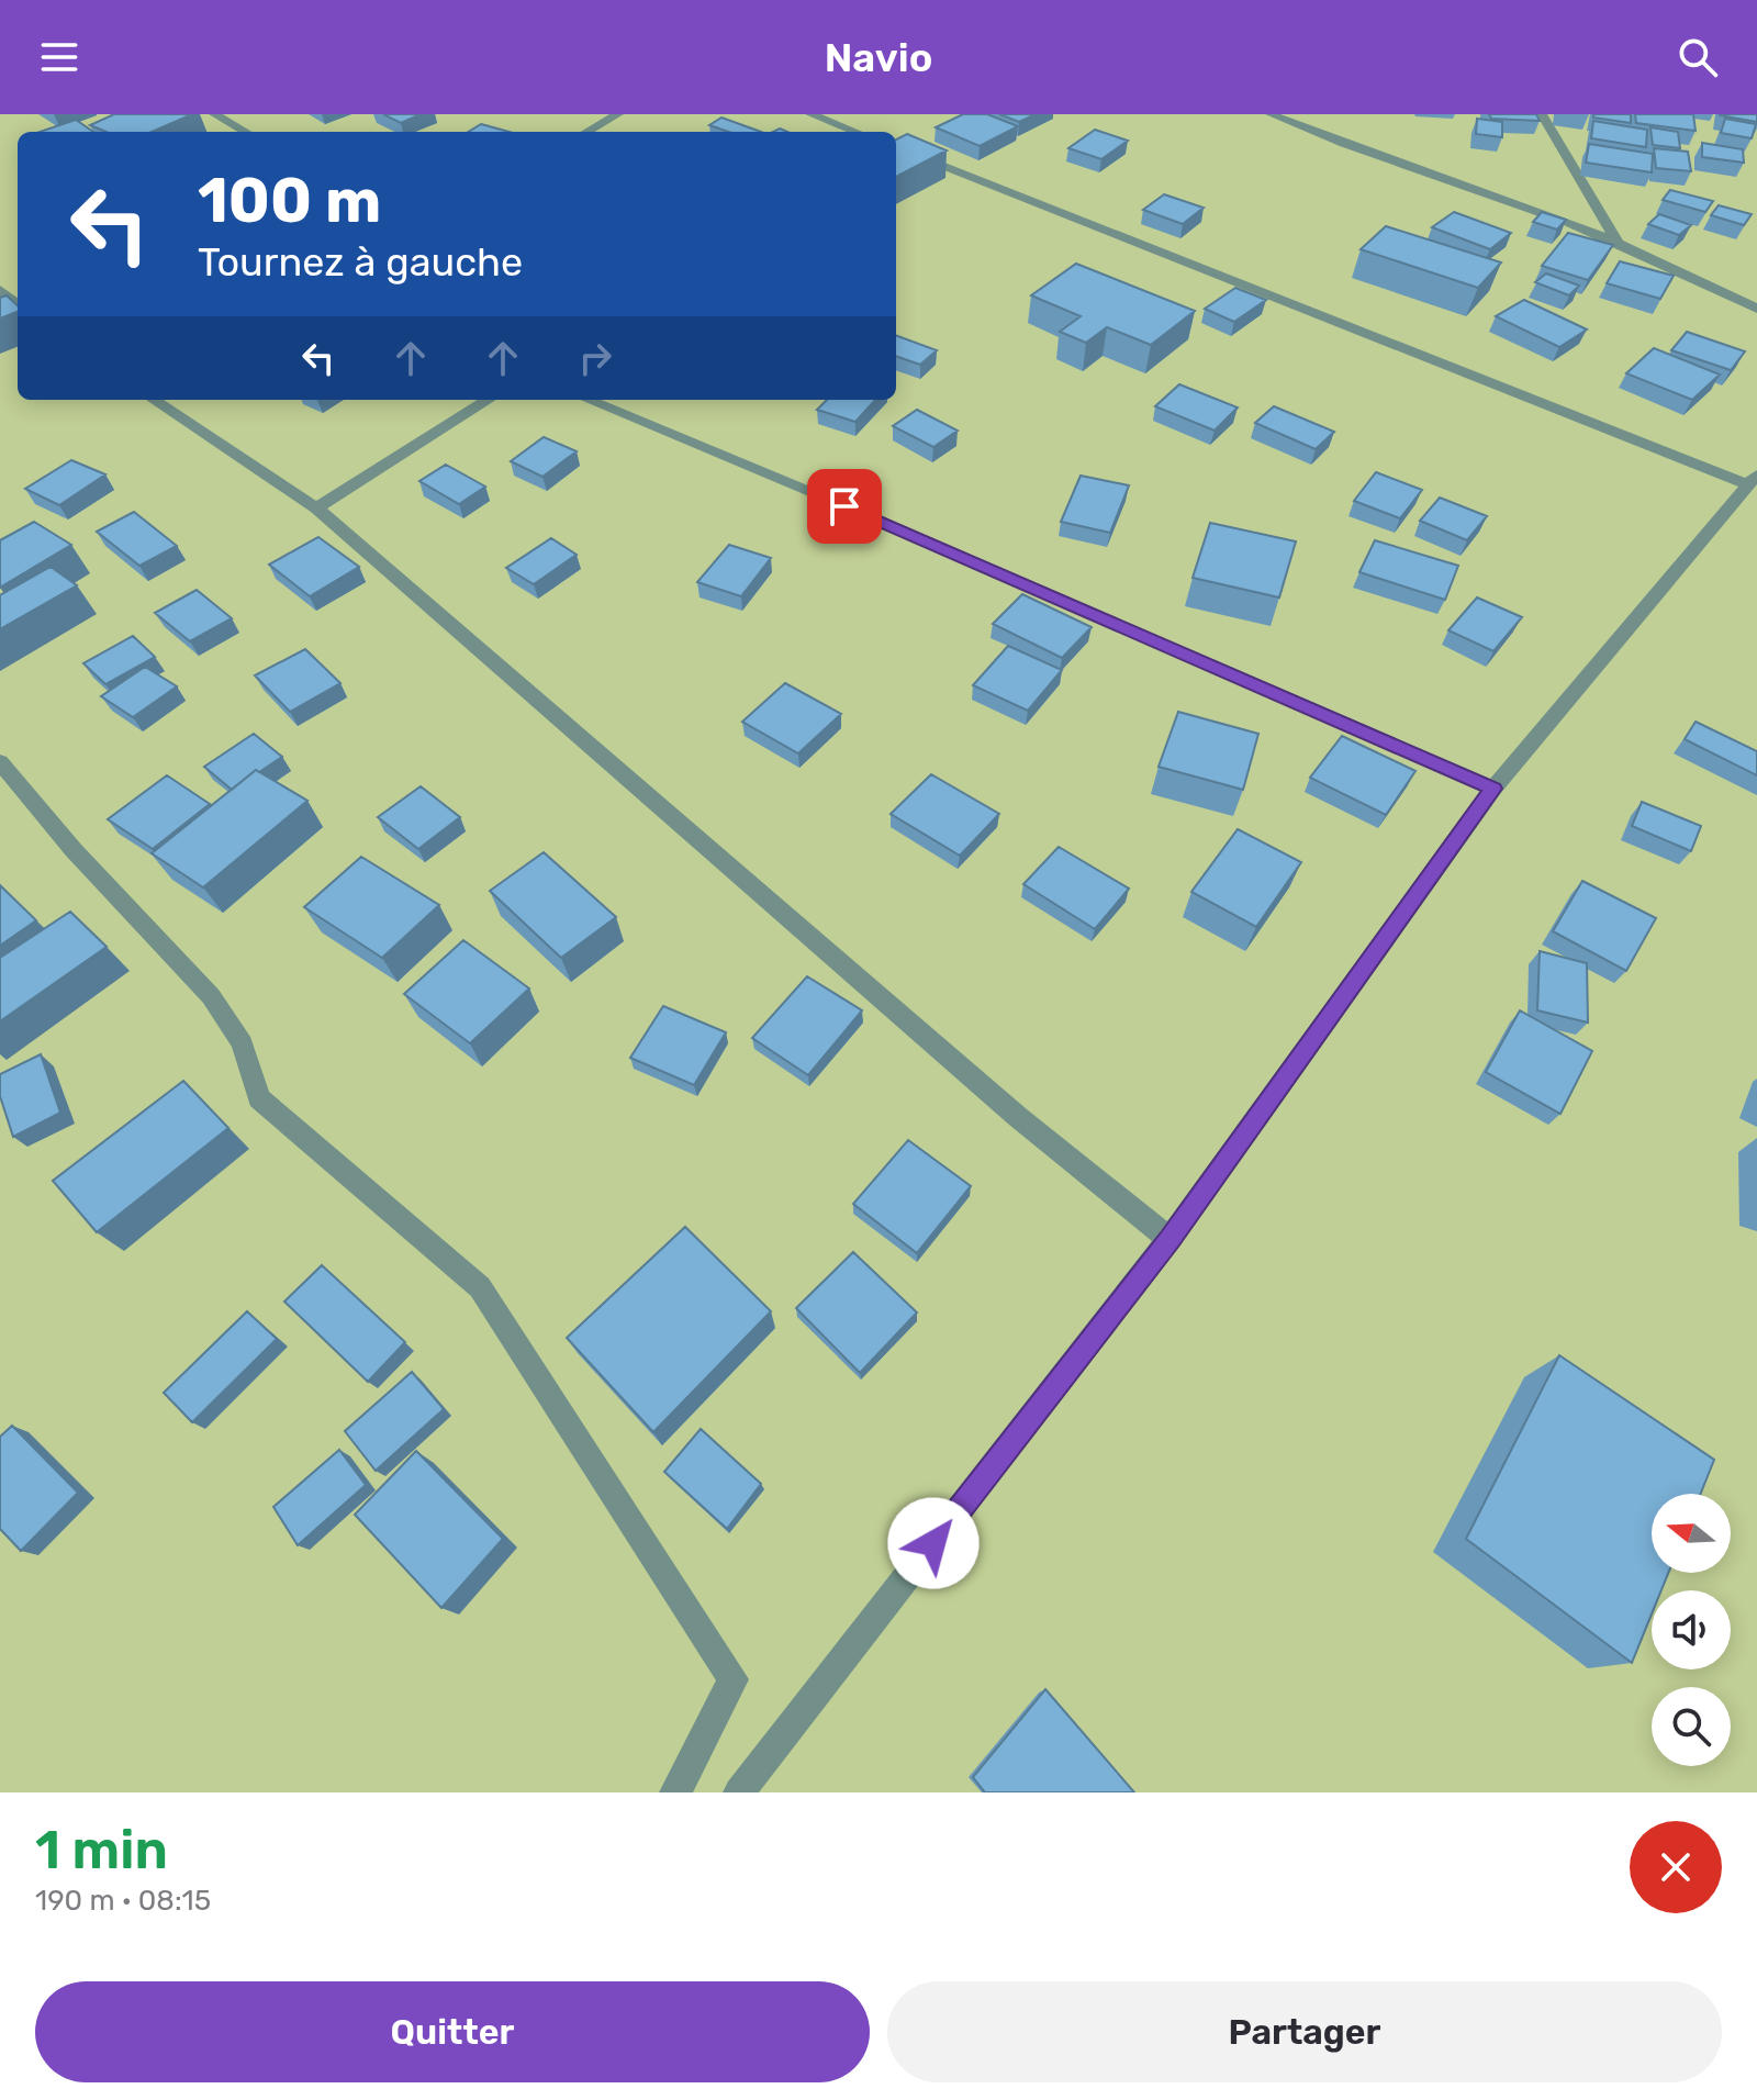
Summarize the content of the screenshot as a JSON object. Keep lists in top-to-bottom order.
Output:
{
  "north": "left",
  "page": {
    "header": "Navio",
    "turn": ["100 m", "Tournez à gauche"],
    "heading": ["1 min", "190 m · 08:15"],
    "buttons": ["Quitter", "Partager"]
  }
}
